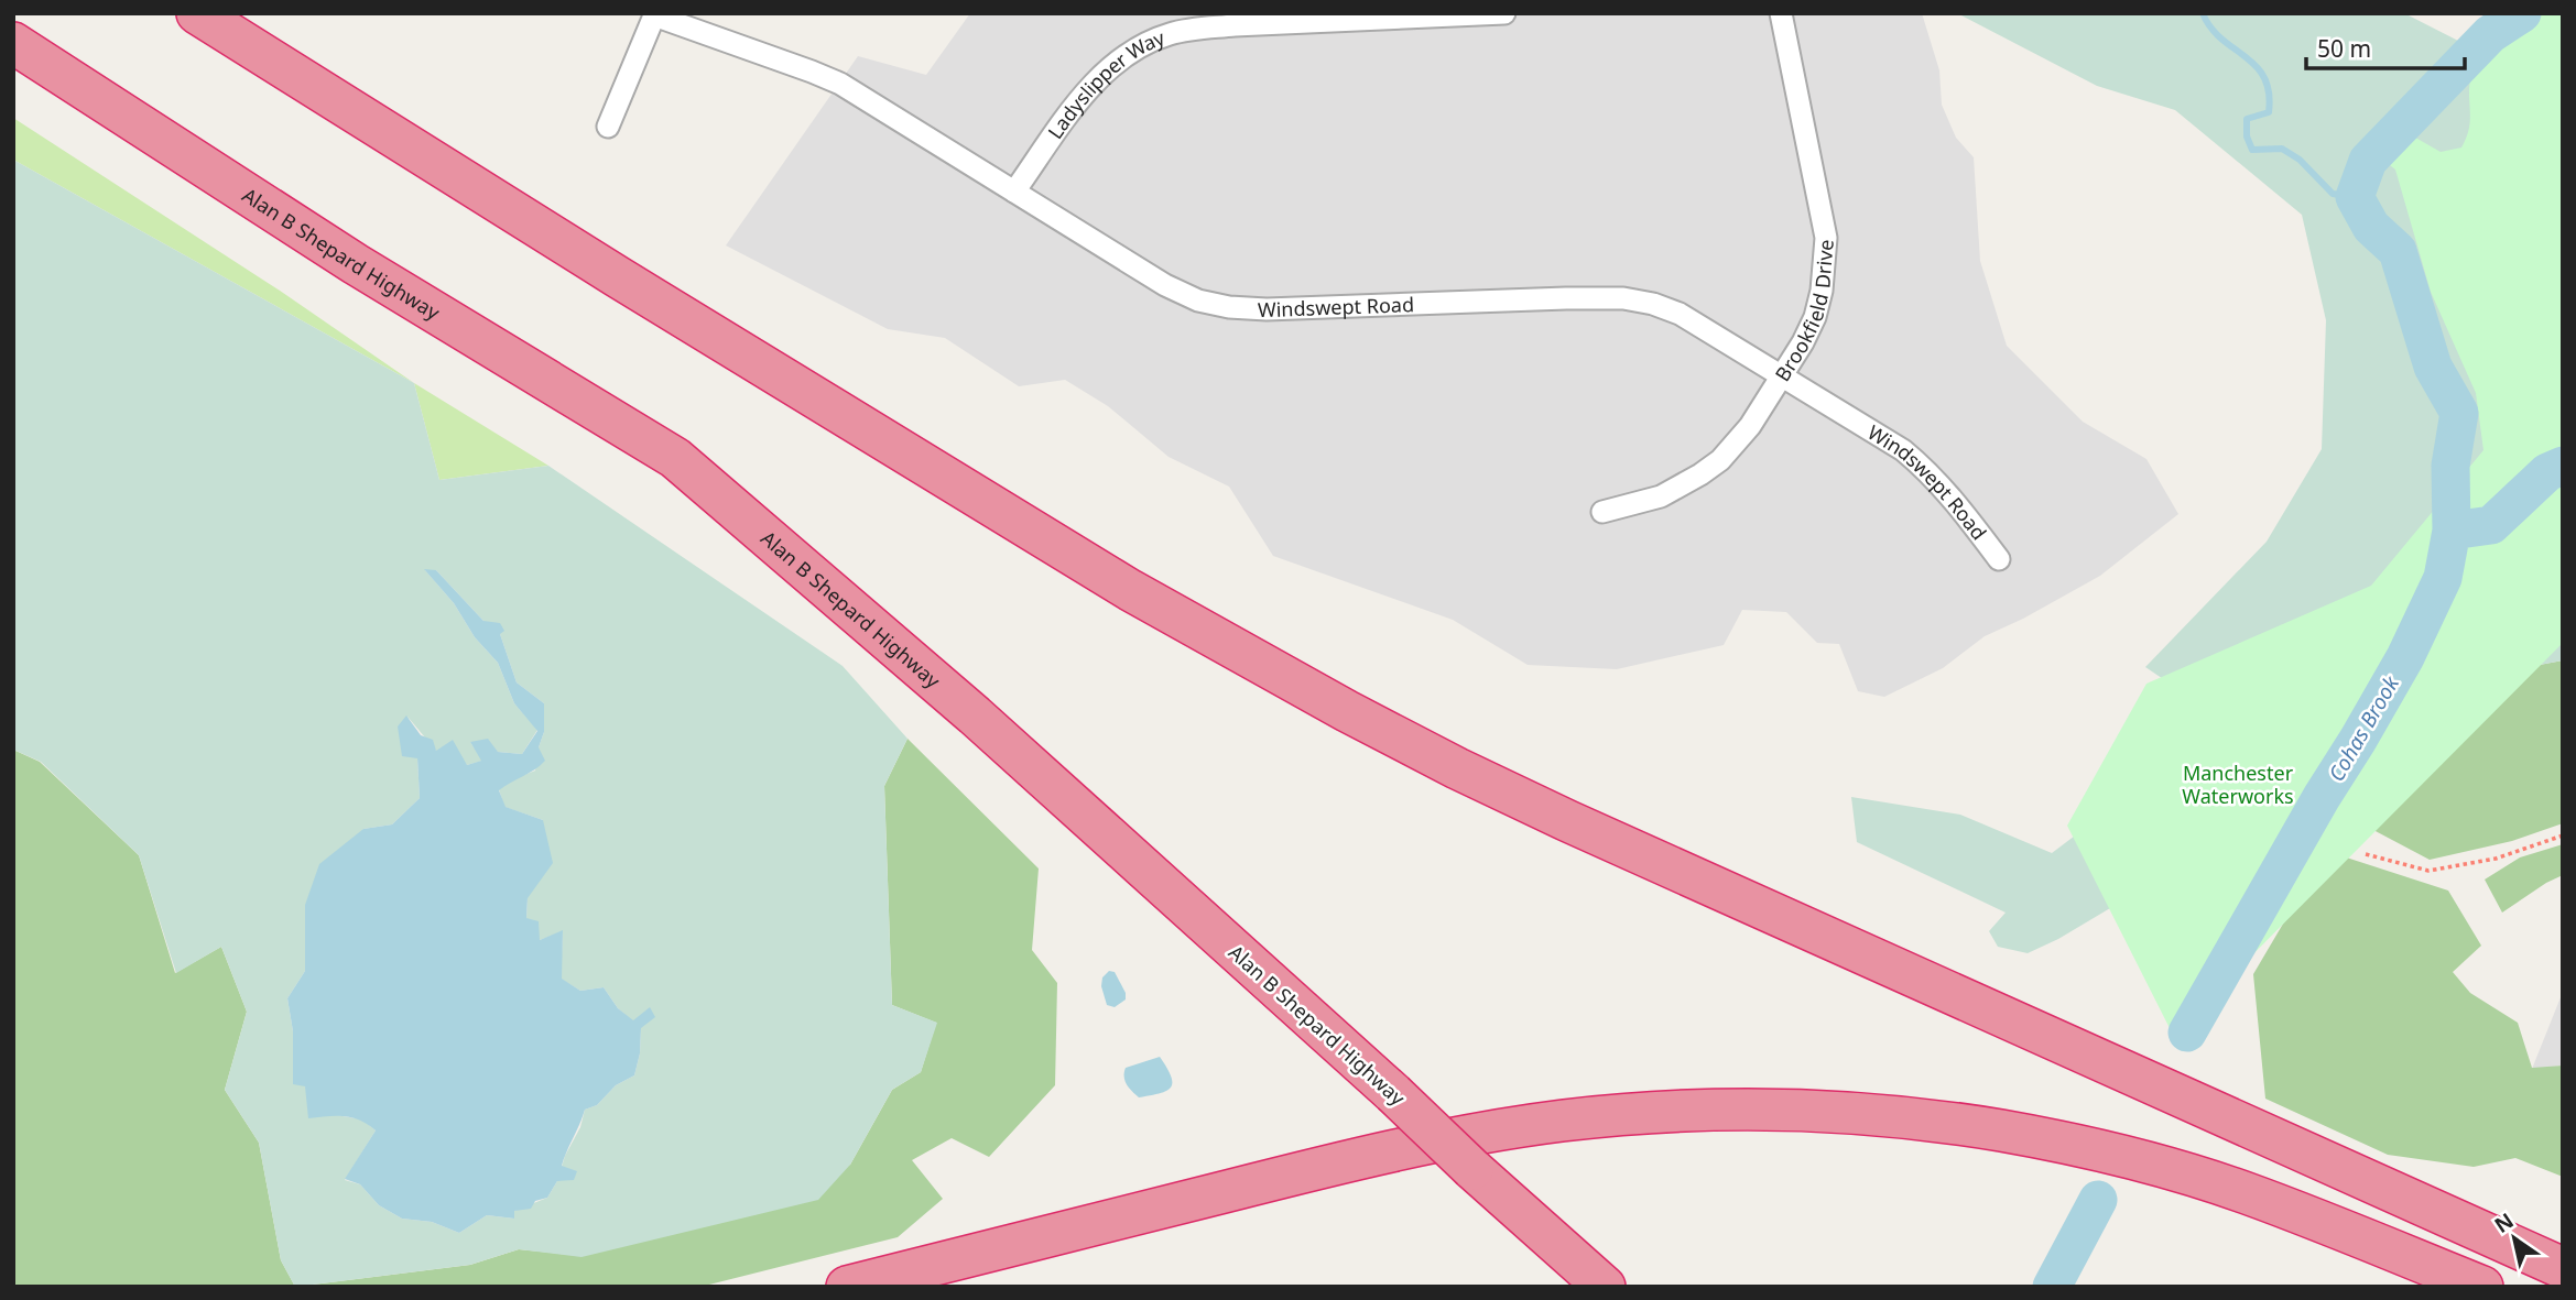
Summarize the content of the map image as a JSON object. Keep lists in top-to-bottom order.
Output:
{
  "streets": {
    "highway": ["Alan B Shepard Highway"],
    "street": ["Ladyslipper Way", "Windswept Road", "Brookfield Drive"]
  },
  "crossings": [
    ["Ladyslipper Way", "Windswept Road"],
    ["Windswept Road", "Brookfield Drive"]
  ],
  "water": ["Cohas Brook"],
  "parks": ["Manchester Waterworks"],
  "scale_bar": "50 m",
  "north": "top left"
}
